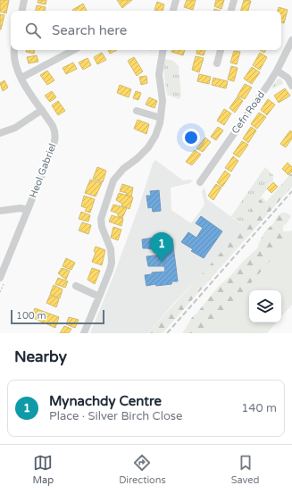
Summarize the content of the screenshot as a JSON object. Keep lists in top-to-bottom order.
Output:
{
  "streets": {
    "street": ["Cefn Road", "Heol Gabriel"]
  },
  "scale_bar": "100 m",
  "page": {
    "search": "Search here",
    "pins": "1",
    "scale": "100 m",
    "heading": "Nearby",
    "list": [
      {
        "mark": "1",
        "name": "Mynachdy Centre",
        "note": "Place · Silver Birch Close",
        "value": "140 m"
      }
    ],
    "nav": ["Map", "Directions", "Saved"]
  }
}
